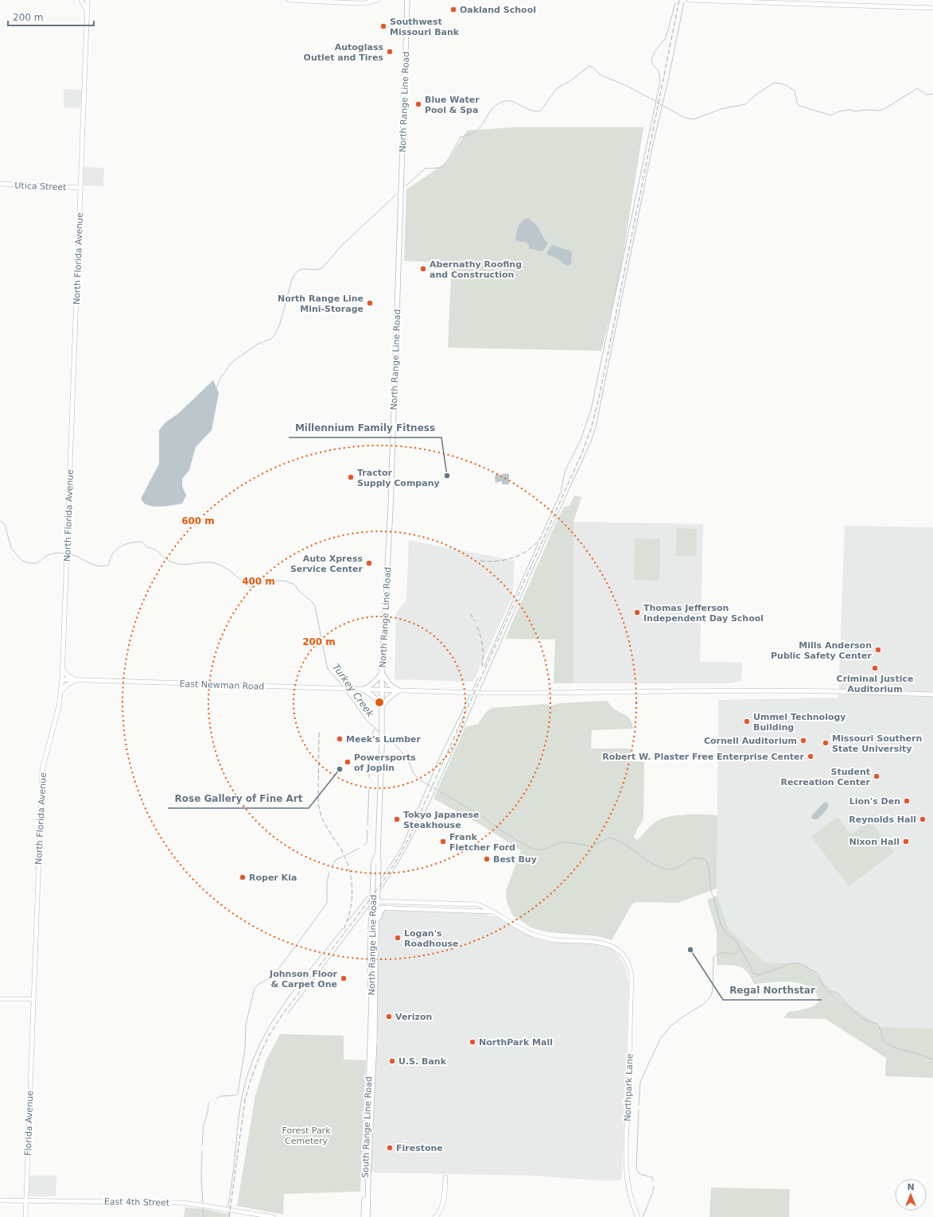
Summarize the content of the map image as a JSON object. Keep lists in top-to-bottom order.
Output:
{
  "streets": {
    "main road": ["North Range Line Road", "South Range Line Road"],
    "street": [
      "Utica Street",
      "North Florida Avenue",
      "East Newman Road",
      "Northpark Lane",
      "Florida Avenue",
      "East 4th Street"
    ]
  },
  "crossings": [
    ["North Range Line Road", "East Newman Road"],
    ["North Range Line Road", "South Range Line Road"],
    ["Utica Street", "North Florida Avenue"],
    ["North Florida Avenue", "East Newman Road"],
    ["North Florida Avenue", "Florida Avenue"],
    ["Florida Avenue", "East 4th Street"]
  ],
  "water": ["Turkey Creek"],
  "parks": ["Forest Park Cemetery"],
  "places": [
    "Oakland School",
    "Southwest Missouri Bank",
    "Autoglass Outlet and Tires",
    "Blue Water Pool & Spa",
    "Abernathy Roofing and Construction",
    "North Range Line Mini-Storage",
    "Millennium Family Fitness",
    "Tractor Supply Company",
    "Auto Xpress Service Center",
    "Thomas Jefferson Independent Day School",
    "Mills Anderson Public Safety Center",
    "Criminal Justice Auditorium",
    "Ummel Technology Building",
    "Meek's Lumber",
    "Cornell Auditorium",
    "Missouri Southern State University",
    "Robert W. Plaster Free Enterprise Center",
    "Powersports of Joplin",
    "Rose Gallery of Fine Art",
    "Student Recreation Center",
    "Lion's Den",
    "Tokyo Japanese Steakhouse",
    "Reynolds Hall",
    "Frank Fletcher Ford",
    "Nixon Hall",
    "Best Buy",
    "Roper Kia",
    "Logan's Roadhouse",
    "Regal Northstar",
    "Johnson Floor & Carpet One",
    "Verizon",
    "NorthPark Mall",
    "U.S. Bank",
    "Firestone"
  ],
  "scale_bar": "200 m",
  "north": "top",
  "rings": ["600 m", "400 m", "200 m"]
}
